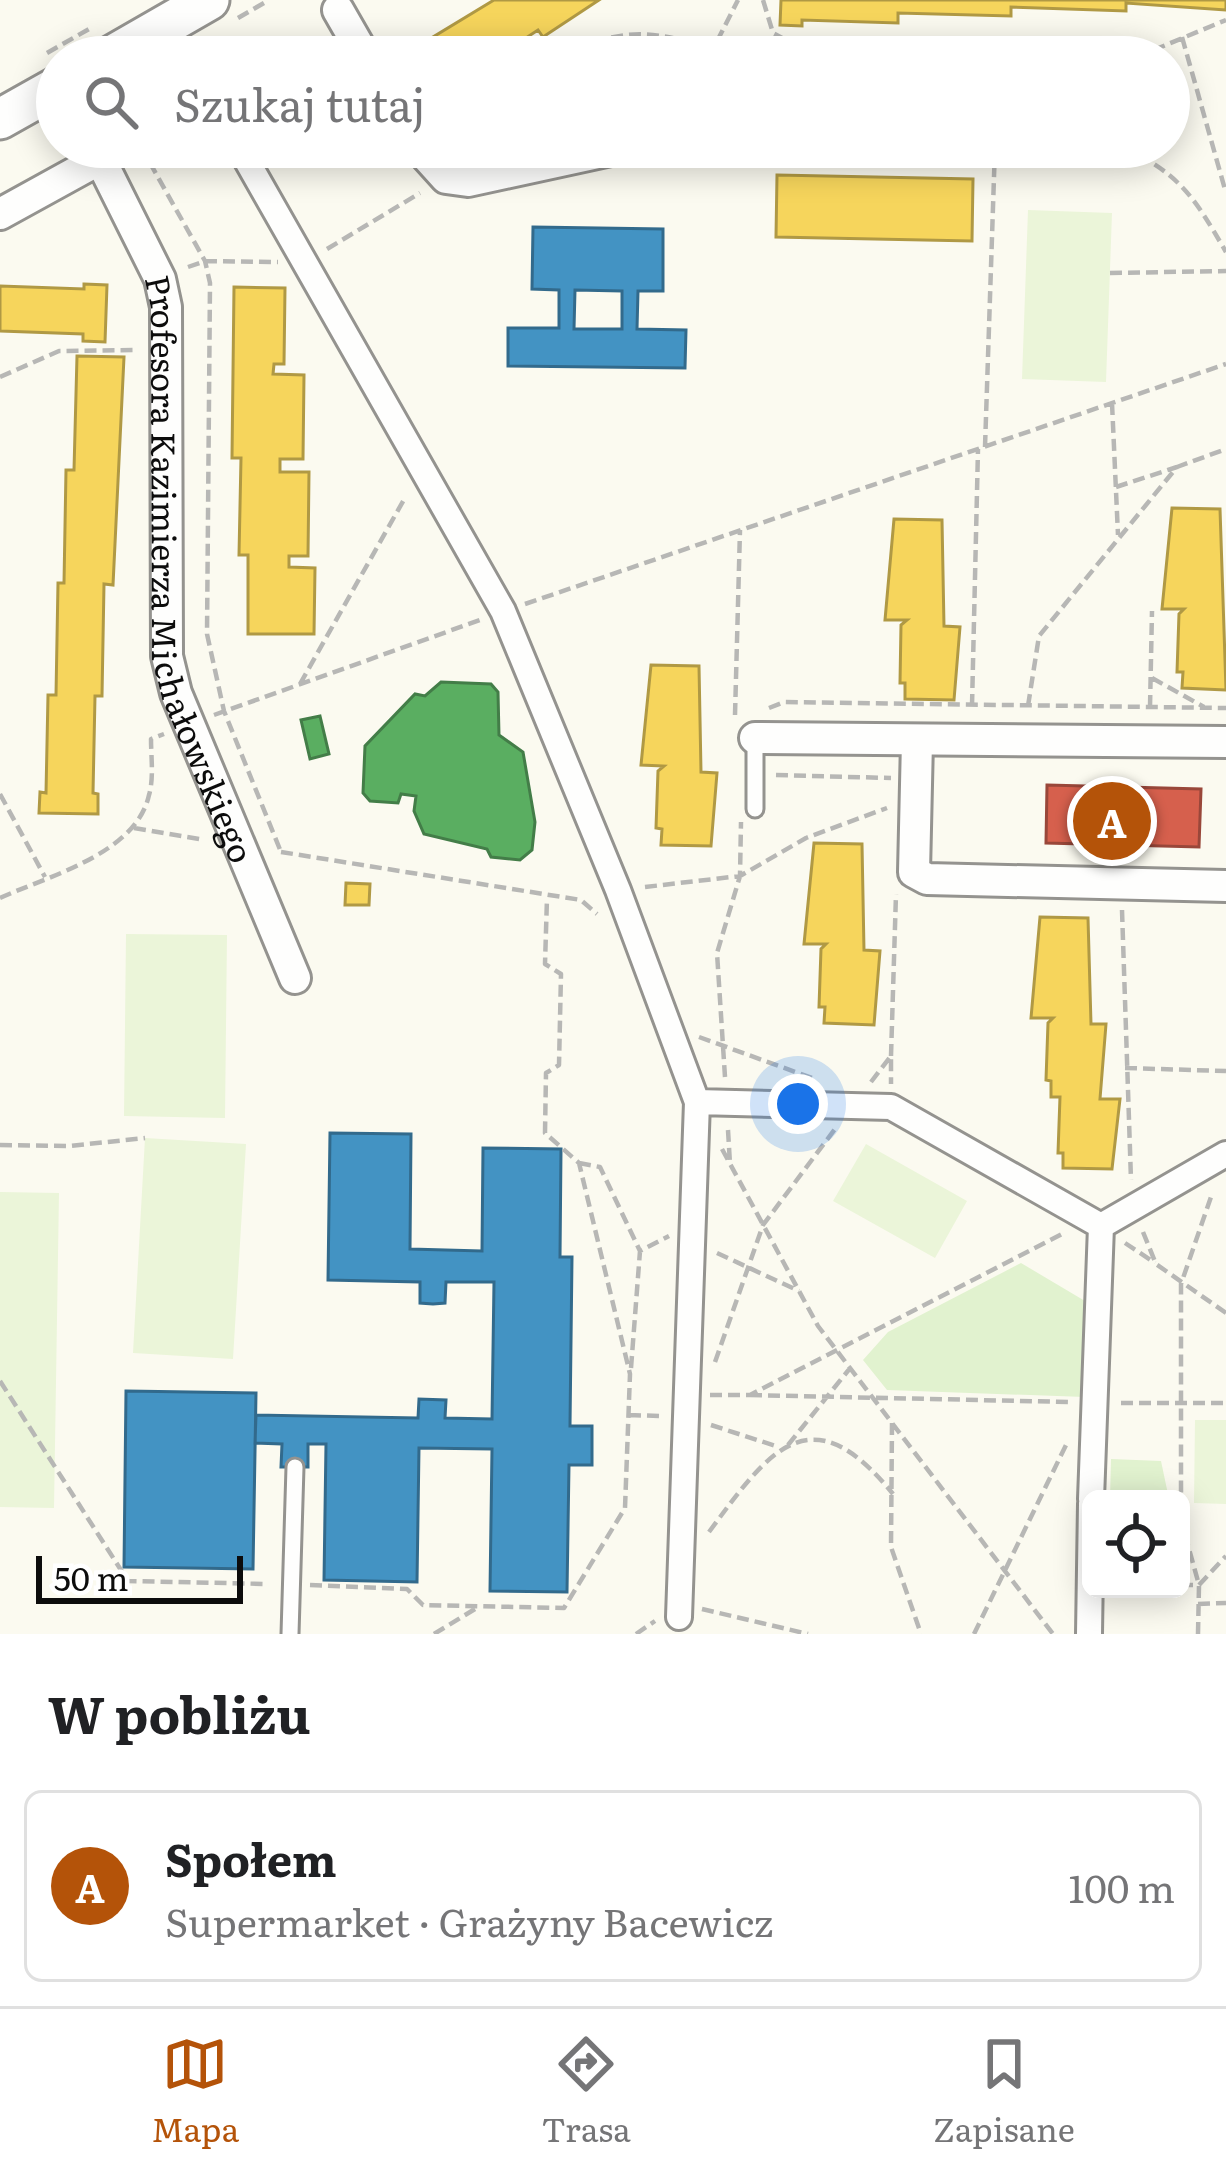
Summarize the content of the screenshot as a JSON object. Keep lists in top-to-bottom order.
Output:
{
  "streets": {
    "street": ["Profesora Kazimierza Michałowskiego"]
  },
  "scale_bar": "50 m",
  "page": {
    "search": "Szukaj tutaj",
    "pins": "A",
    "scale": "50 m",
    "heading": "W pobliżu",
    "list": [
      {
        "mark": "A",
        "name": "Społem",
        "note": "Supermarket · Grażyny Bacewicz",
        "value": "100 m"
      }
    ],
    "nav": ["Mapa", "Trasa", "Zapisane"]
  }
}
